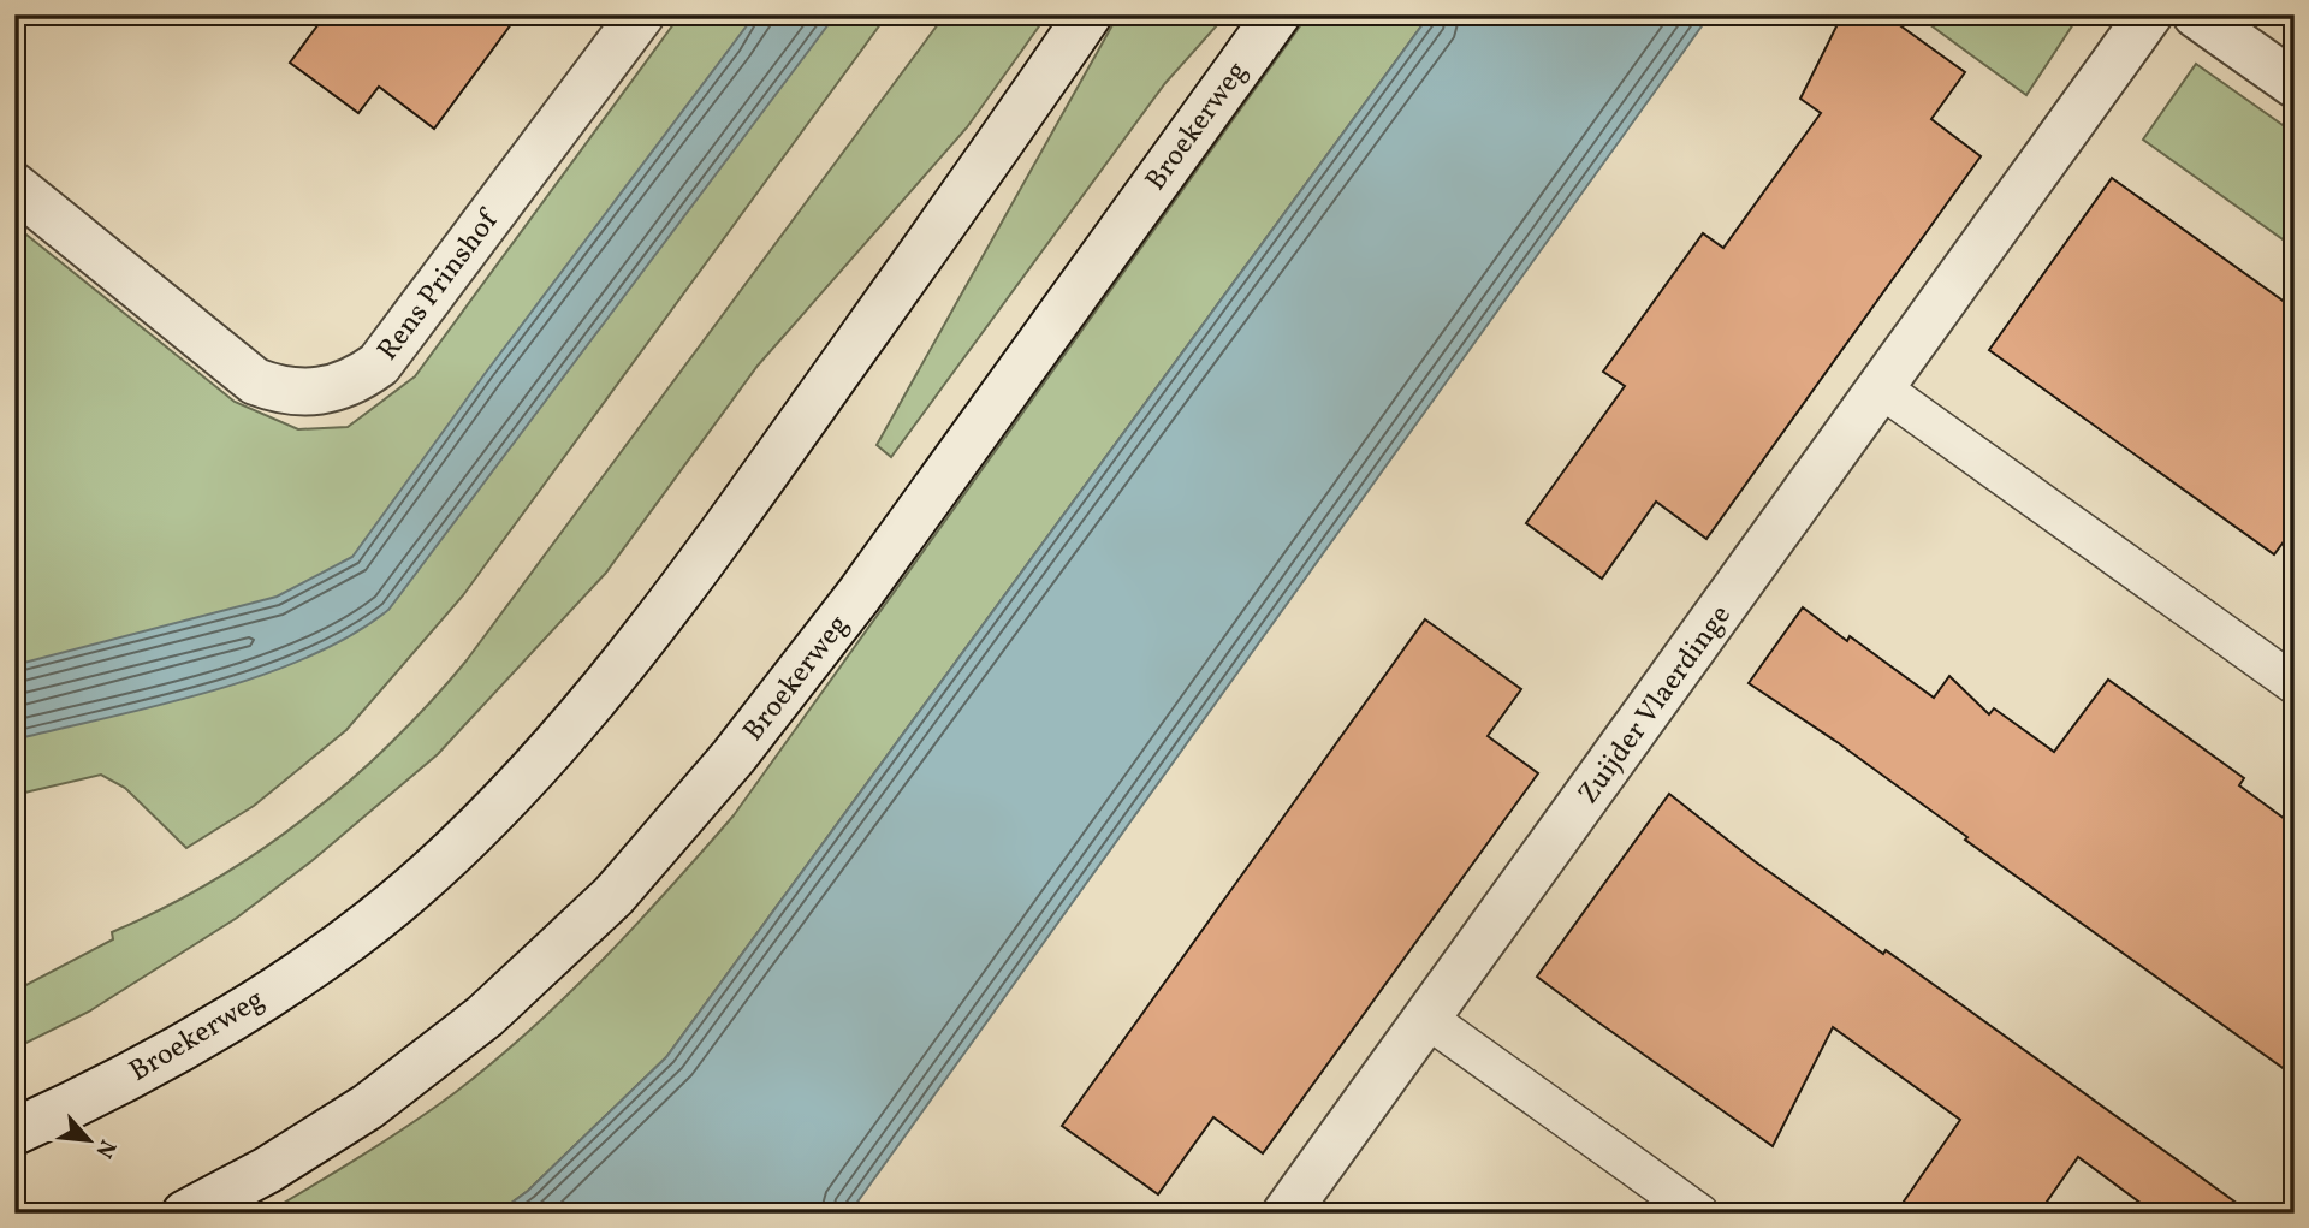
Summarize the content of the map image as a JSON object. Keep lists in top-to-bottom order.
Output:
{
  "streets": {
    "street": ["Broekerweg", "Rens Prinshof", "Zuijder Vlaerdinge"]
  },
  "north": "bottom right"
}
